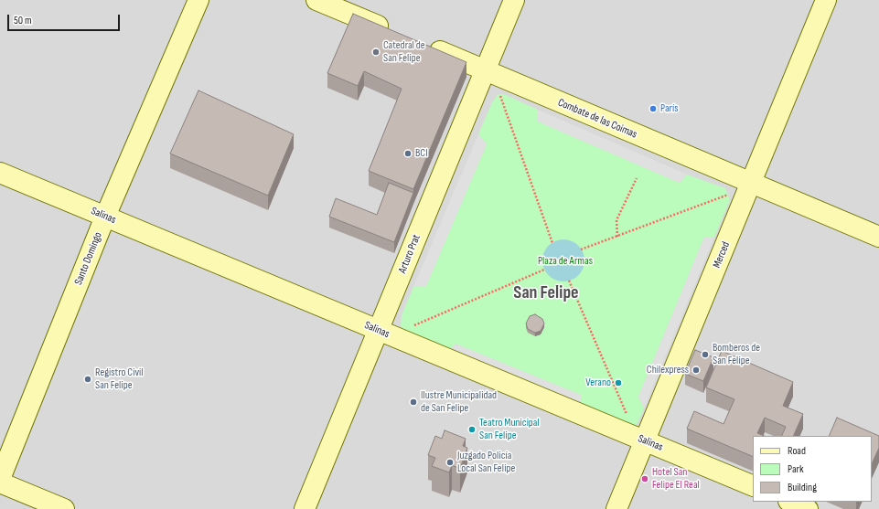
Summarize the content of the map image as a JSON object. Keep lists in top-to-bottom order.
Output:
{
  "streets": {
    "main road": [
      "Combate de las Coimas",
      "Salinas",
      "Arturo Prat",
      "Merced",
      "Santo Domingo"
    ]
  },
  "crossings": [
    ["Combate de las Coimas", "Arturo Prat"],
    ["Combate de las Coimas", "Merced"],
    ["Salinas", "Arturo Prat"],
    ["Salinas", "Merced"],
    ["Salinas", "Santo Domingo"]
  ],
  "districts": ["San Felipe"],
  "parks": ["Plaza de Armas"],
  "places": [
    "Catedral de San Felipe",
    "París",
    "BCI",
    "Bomberos de San Felipe",
    "Chilexpress",
    "Registro Civil San Felipe",
    "Verano",
    "Ilustre Municipalidad de San Felipe",
    "Teatro Municipal San Felipe",
    "Juzgado Policía Local San Felipe",
    "Hotel San Felipe El Real"
  ],
  "legend": ["Road", "Park", "Building"],
  "scale_bar": "50 m"
}
